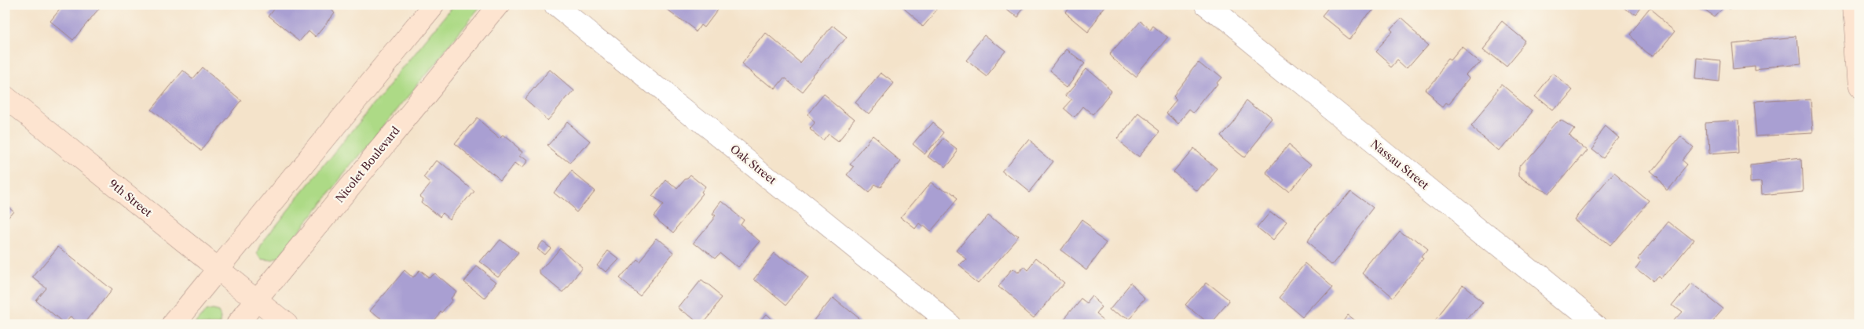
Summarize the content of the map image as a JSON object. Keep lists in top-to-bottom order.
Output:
{
  "streets": {
    "street": [
      "Nicolet Boulevard",
      "Oak Street",
      "Nassau Street",
      "9th Street"
    ]
  },
  "crossings": [
    ["Nicolet Boulevard", "9th Street"]
  ]
}
